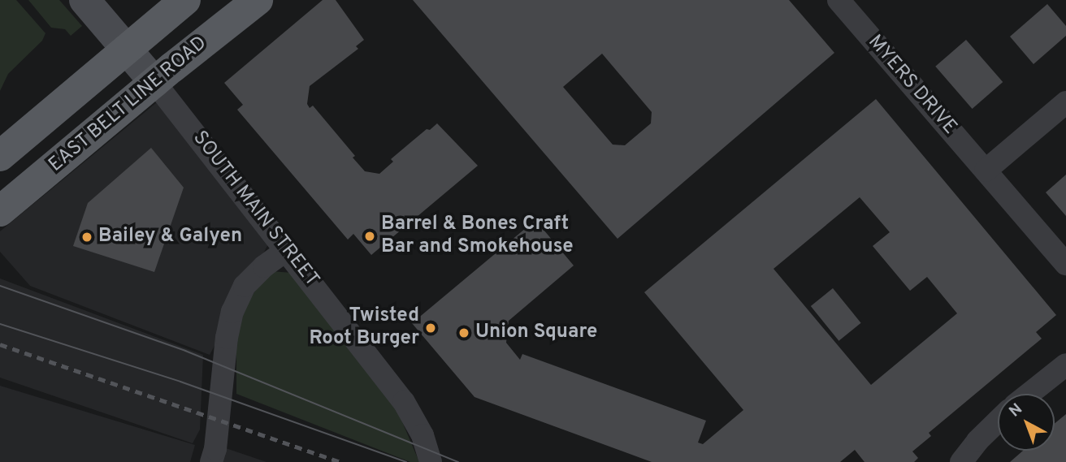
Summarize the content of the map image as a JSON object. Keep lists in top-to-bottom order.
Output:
{
  "streets": {
    "main road": ["EAST BELT LINE ROAD"],
    "street": ["MYERS DRIVE", "SOUTH MAIN STREET"]
  },
  "crossings": [
    ["EAST BELT LINE ROAD", "SOUTH MAIN STREET"]
  ],
  "places": [
    "Barrel & Bones Craft Bar and Smokehouse",
    "Bailey & Galyen",
    "Twisted Root Burger",
    "Union Square"
  ],
  "north": "top left"
}
